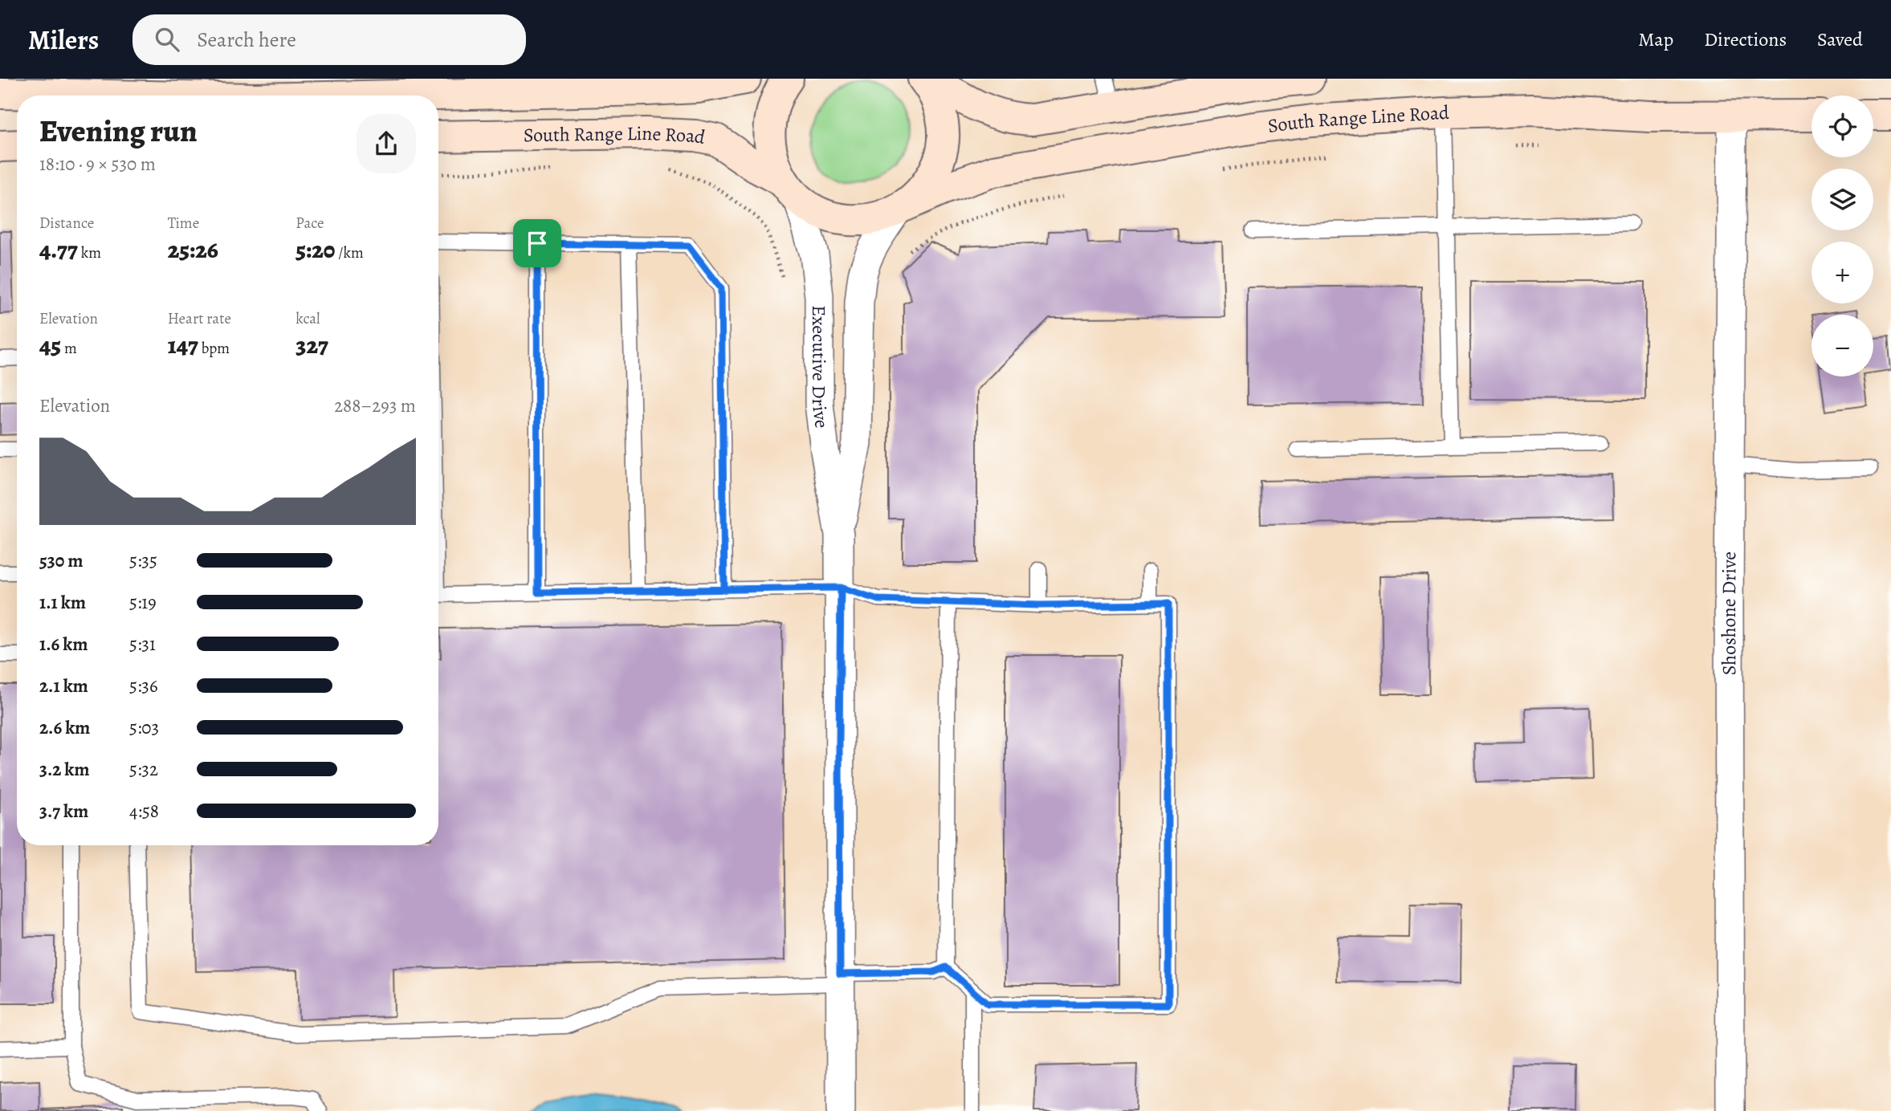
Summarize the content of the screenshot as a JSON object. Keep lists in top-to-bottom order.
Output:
{
  "streets": {
    "main road": ["South Range Line Road"],
    "street": ["Executive Drive", "Shoshone Drive"]
  },
  "crossings": [
    ["South Range Line Road", "Executive Drive"],
    ["South Range Line Road", "Shoshone Drive"]
  ],
  "page": {
    "header": "Milers",
    "search": "Search here",
    "nav": ["Map", "Directions", "Saved"],
    "map_buttons": ["+", "−"],
    "heading": ["Evening run", "18:10 · 9 × 530 m"],
    "stats": [
      ["Distance", "4.77 km"],
      ["Time", "25:26"],
      ["Pace", "5:20 /km"],
      ["Elevation", "45 m"],
      ["Heart rate", "147 bpm"],
      ["kcal", "327"]
    ],
    "chart": ["Elevation", "288–293 m"],
    "list": [
      {
        "name": "530 m",
        "note": "5:35"
      },
      {
        "name": "1.1 km",
        "note": "5:19"
      },
      {
        "name": "1.6 km",
        "note": "5:31"
      },
      {
        "name": "2.1 km",
        "note": "5:36"
      },
      {
        "name": "2.6 km",
        "note": "5:03"
      },
      {
        "name": "3.2 km",
        "note": "5:32"
      },
      {
        "name": "3.7 km",
        "note": "4:58"
      }
    ]
  }
}
